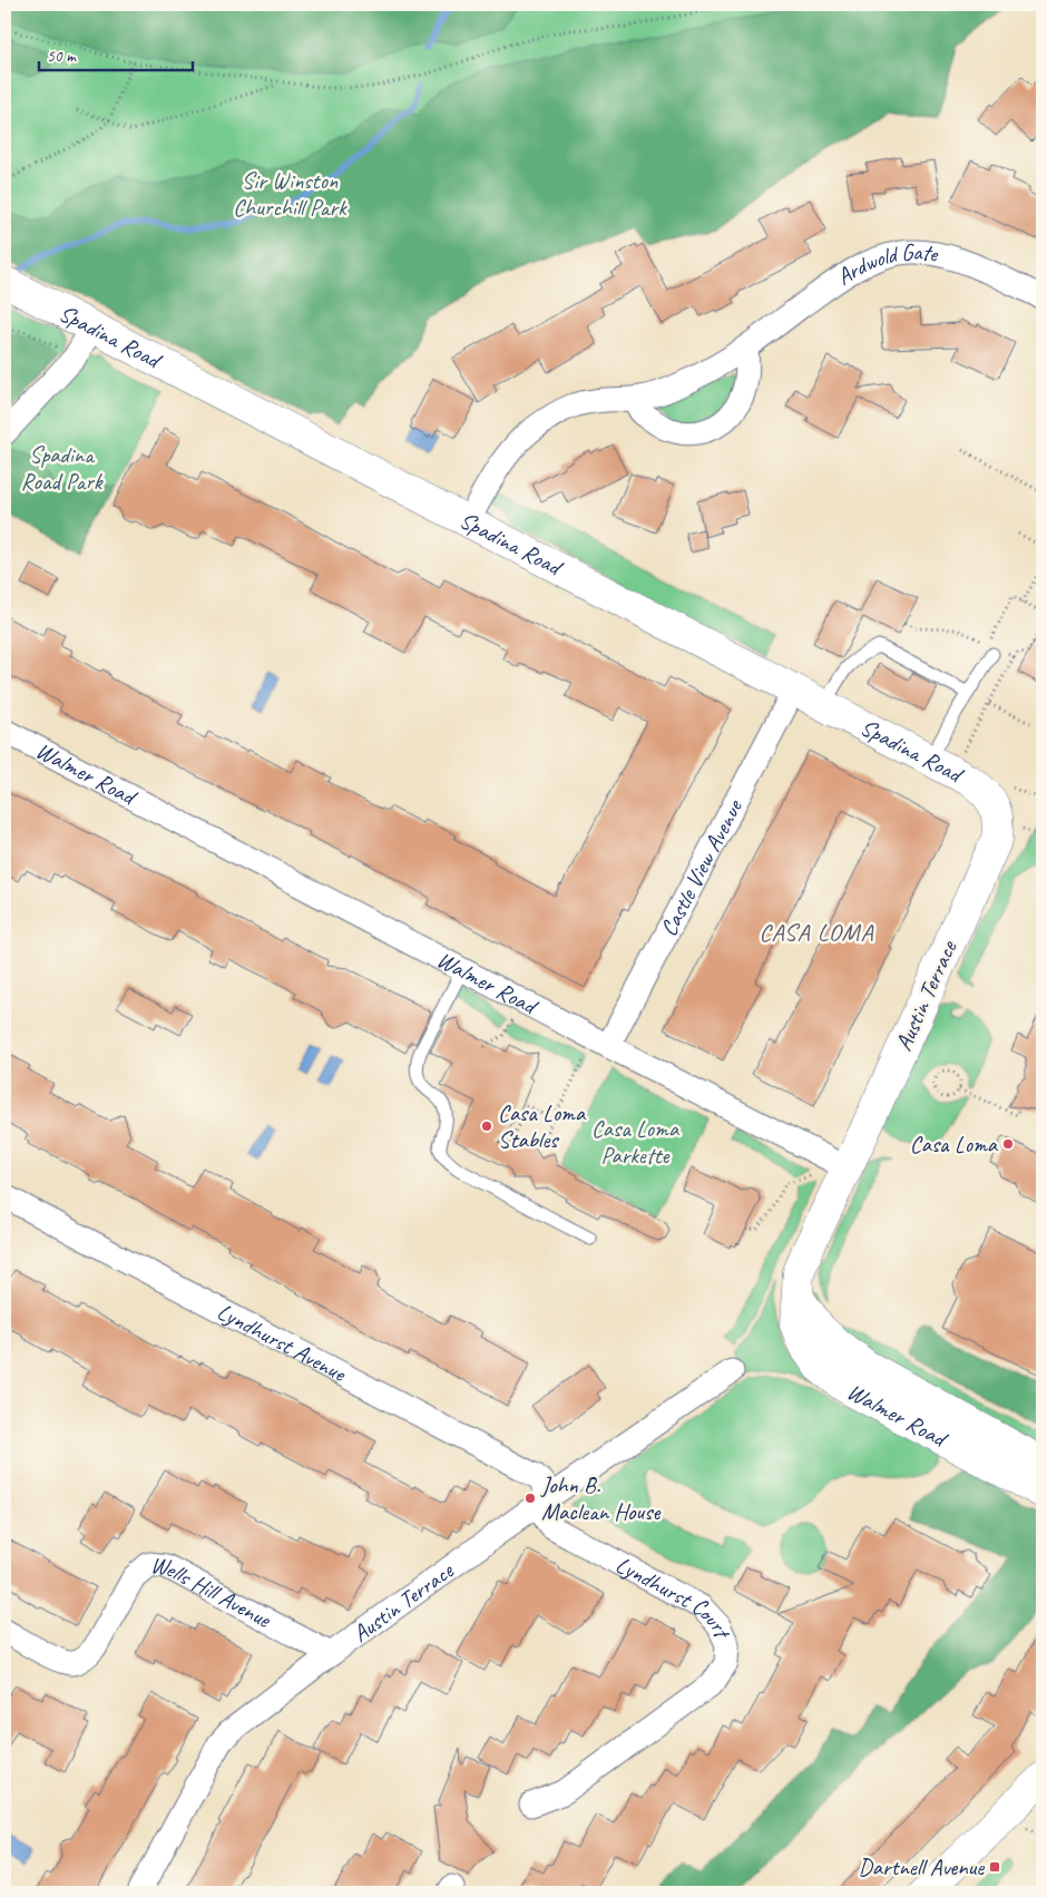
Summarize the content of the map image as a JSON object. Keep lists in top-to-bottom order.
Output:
{
  "streets": {
    "street": [
      "Ardwold Gate",
      "Spadina Road",
      "Walmer Road",
      "Castle View Avenue",
      "Austin Terrace",
      "Lyndhurst Avenue",
      "Wells Hill Avenue",
      "Lyndhurst Court"
    ]
  },
  "crossings": [
    ["Ardwold Gate", "Spadina Road"],
    ["Spadina Road", "Castle View Avenue"],
    ["Spadina Road", "Austin Terrace"],
    ["Walmer Road", "Castle View Avenue"],
    ["Walmer Road", "Austin Terrace"],
    ["Austin Terrace", "Lyndhurst Avenue"],
    ["Austin Terrace", "Wells Hill Avenue"],
    ["Austin Terrace", "Lyndhurst Court"],
    ["Lyndhurst Avenue", "Lyndhurst Court"]
  ],
  "districts": ["CASA LOMA"],
  "parks": ["Sir Winston Churchill Park", "Spadina Road Park", "Casa Loma Parkette"],
  "places": {
    "other": ["Casa Loma Stables", "Casa Loma", "John B. Maclean House"],
    "transit": ["Dartnell Avenue"]
  },
  "scale_bar": "50 m"
}
